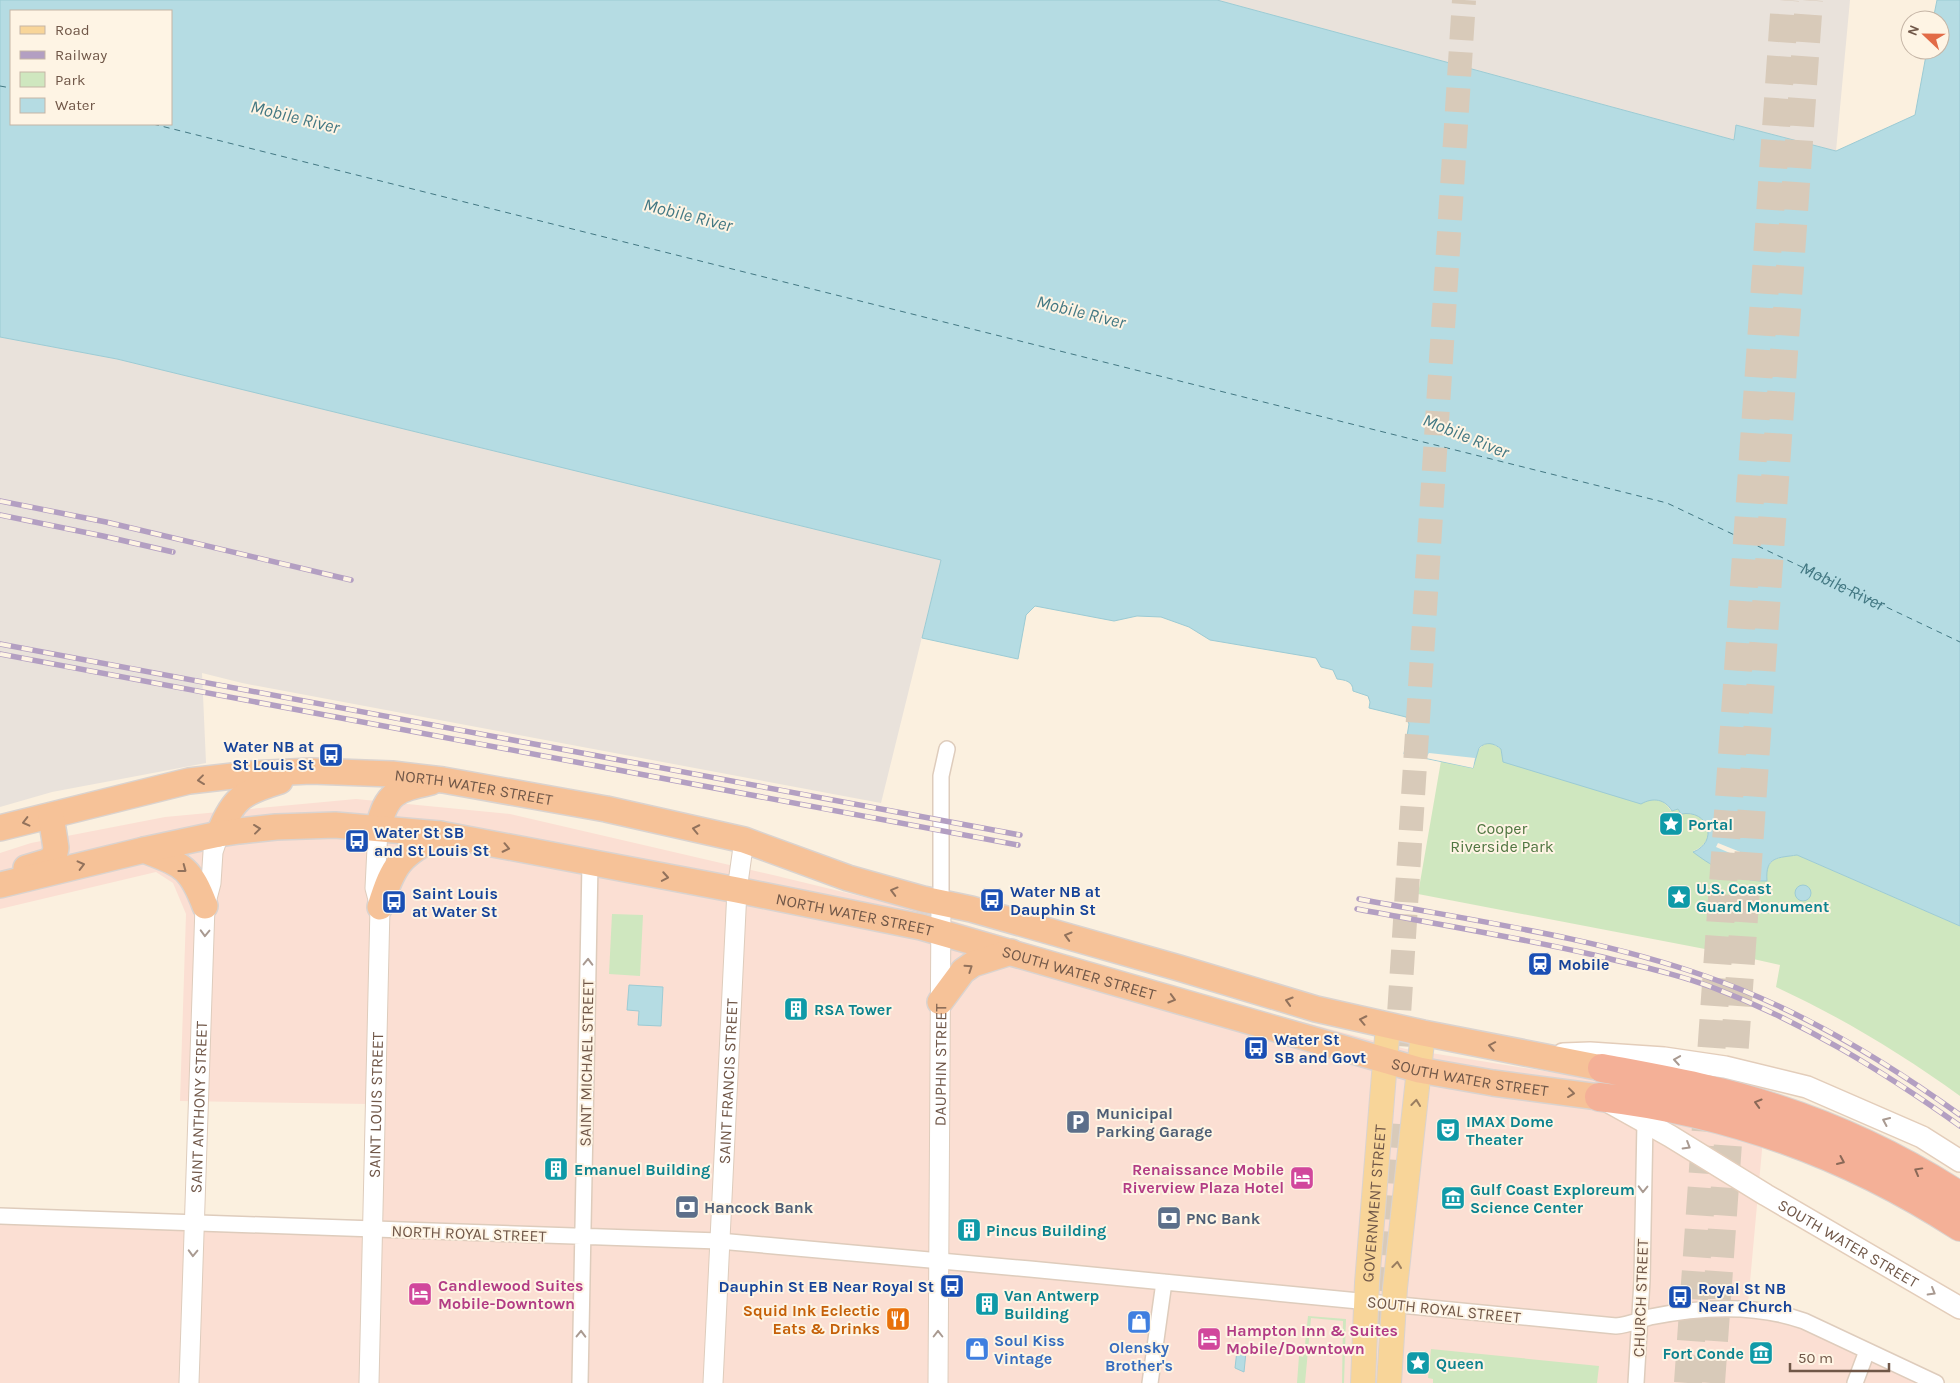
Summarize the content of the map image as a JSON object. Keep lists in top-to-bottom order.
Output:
{
  "streets": {
    "highway": ["NORTH WATER STREET", "SOUTH WATER STREET"],
    "main road": ["GOVERNMENT STREET"],
    "street": [
      "SAINT MICHAEL STREET",
      "DAUPHIN STREET",
      "SAINT FRANCIS STREET",
      "SAINT LOUIS STREET",
      "SAINT ANTHONY STREET",
      "NORTH ROYAL STREET",
      "CHURCH STREET",
      "SOUTH ROYAL STREET"
    ]
  },
  "crossings": [
    ["NORTH WATER STREET", "SOUTH WATER STREET"],
    ["NORTH WATER STREET", "SAINT MICHAEL STREET"],
    ["NORTH WATER STREET", "DAUPHIN STREET"],
    ["NORTH WATER STREET", "SAINT FRANCIS STREET"],
    ["NORTH WATER STREET", "SAINT LOUIS STREET"],
    ["NORTH WATER STREET", "SAINT ANTHONY STREET"],
    ["SOUTH WATER STREET", "DAUPHIN STREET"],
    ["SOUTH WATER STREET", "GOVERNMENT STREET"],
    ["SOUTH WATER STREET", "CHURCH STREET"],
    ["SAINT MICHAEL STREET", "NORTH ROYAL STREET"],
    ["DAUPHIN STREET", "NORTH ROYAL STREET"],
    ["DAUPHIN STREET", "SOUTH ROYAL STREET"],
    ["SAINT FRANCIS STREET", "NORTH ROYAL STREET"],
    ["SAINT LOUIS STREET", "NORTH ROYAL STREET"],
    ["SAINT ANTHONY STREET", "NORTH ROYAL STREET"],
    ["GOVERNMENT STREET", "SOUTH ROYAL STREET"],
    ["NORTH ROYAL STREET", "SOUTH ROYAL STREET"],
    ["CHURCH STREET", "SOUTH ROYAL STREET"]
  ],
  "one_way": ["SAINT MICHAEL STREET", "SAINT ANTHONY STREET", "CHURCH STREET"],
  "water": ["Mobile River"],
  "parks": ["Cooper Riverside Park"],
  "places": {
    "bus stop": [
      "Water NB at St Louis St",
      "Water St SB and St Louis St",
      "Water NB at Dauphin St",
      "Saint Louis at Water St",
      "Water St SB and Govt",
      "Dauphin St EB Near Royal St",
      "Royal St NB Near Church"
    ],
    "place": ["Portal", "U.S. Coast Guard Monument", "Queen"],
    "station": ["Mobile"],
    "building": [
      "RSA Tower",
      "Emanuel Building",
      "Pincus Building",
      "Van Antwerp Building"
    ],
    "parking": ["Municipal Parking Garage"],
    "theatre": ["IMAX Dome Theater"],
    "hotel": ["Renaissance Mobile Riverview Plaza Hotel", "Candlewood Suites Mobile-Downtown", "Hampton Inn & Suites Mobile/Downtown"],
    "museum": ["Gulf Coast Exploreum Science Center", "Fort Conde"],
    "bank": ["Hancock Bank", "PNC Bank"],
    "restaurant": ["Squid Ink Eclectic Eats & Drinks"],
    "shop": ["Olensky Brother's", "Soul Kiss Vintage"]
  },
  "legend": [
    "Road",
    "Railway",
    "Park",
    "Water"
  ],
  "scale_bar": "50 m",
  "north": "left"
}
